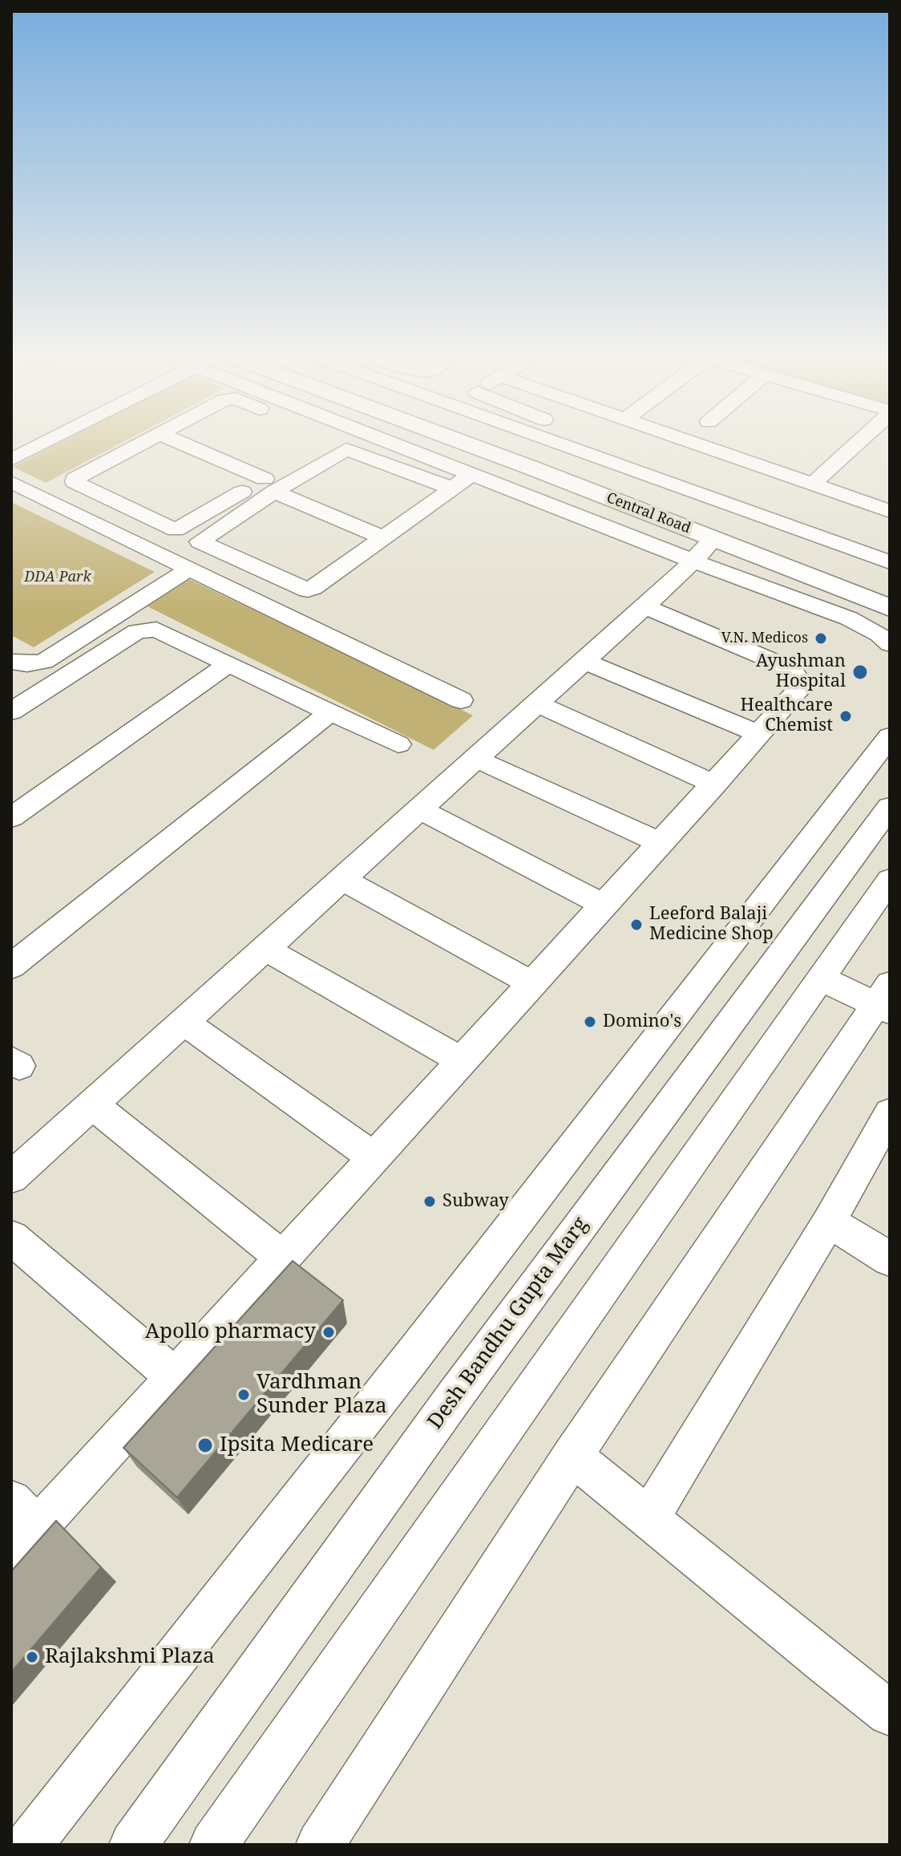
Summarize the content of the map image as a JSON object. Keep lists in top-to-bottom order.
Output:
{
  "streets": {
    "main road": ["Central Road"],
    "street": ["Desh Bandhu Gupta Marg"]
  },
  "parks": ["DDA Park"],
  "places": [
    "V.N. Medicos",
    "Ayushman Hospital",
    "Healthcare Chemist",
    "Leeford Balaji Medicine Shop",
    "Domino's",
    "Subway",
    "Apollo pharmacy",
    "Vardhman Sunder Plaza",
    "Ipsita Medicare",
    "Rajlakshmi Plaza"
  ]
}
